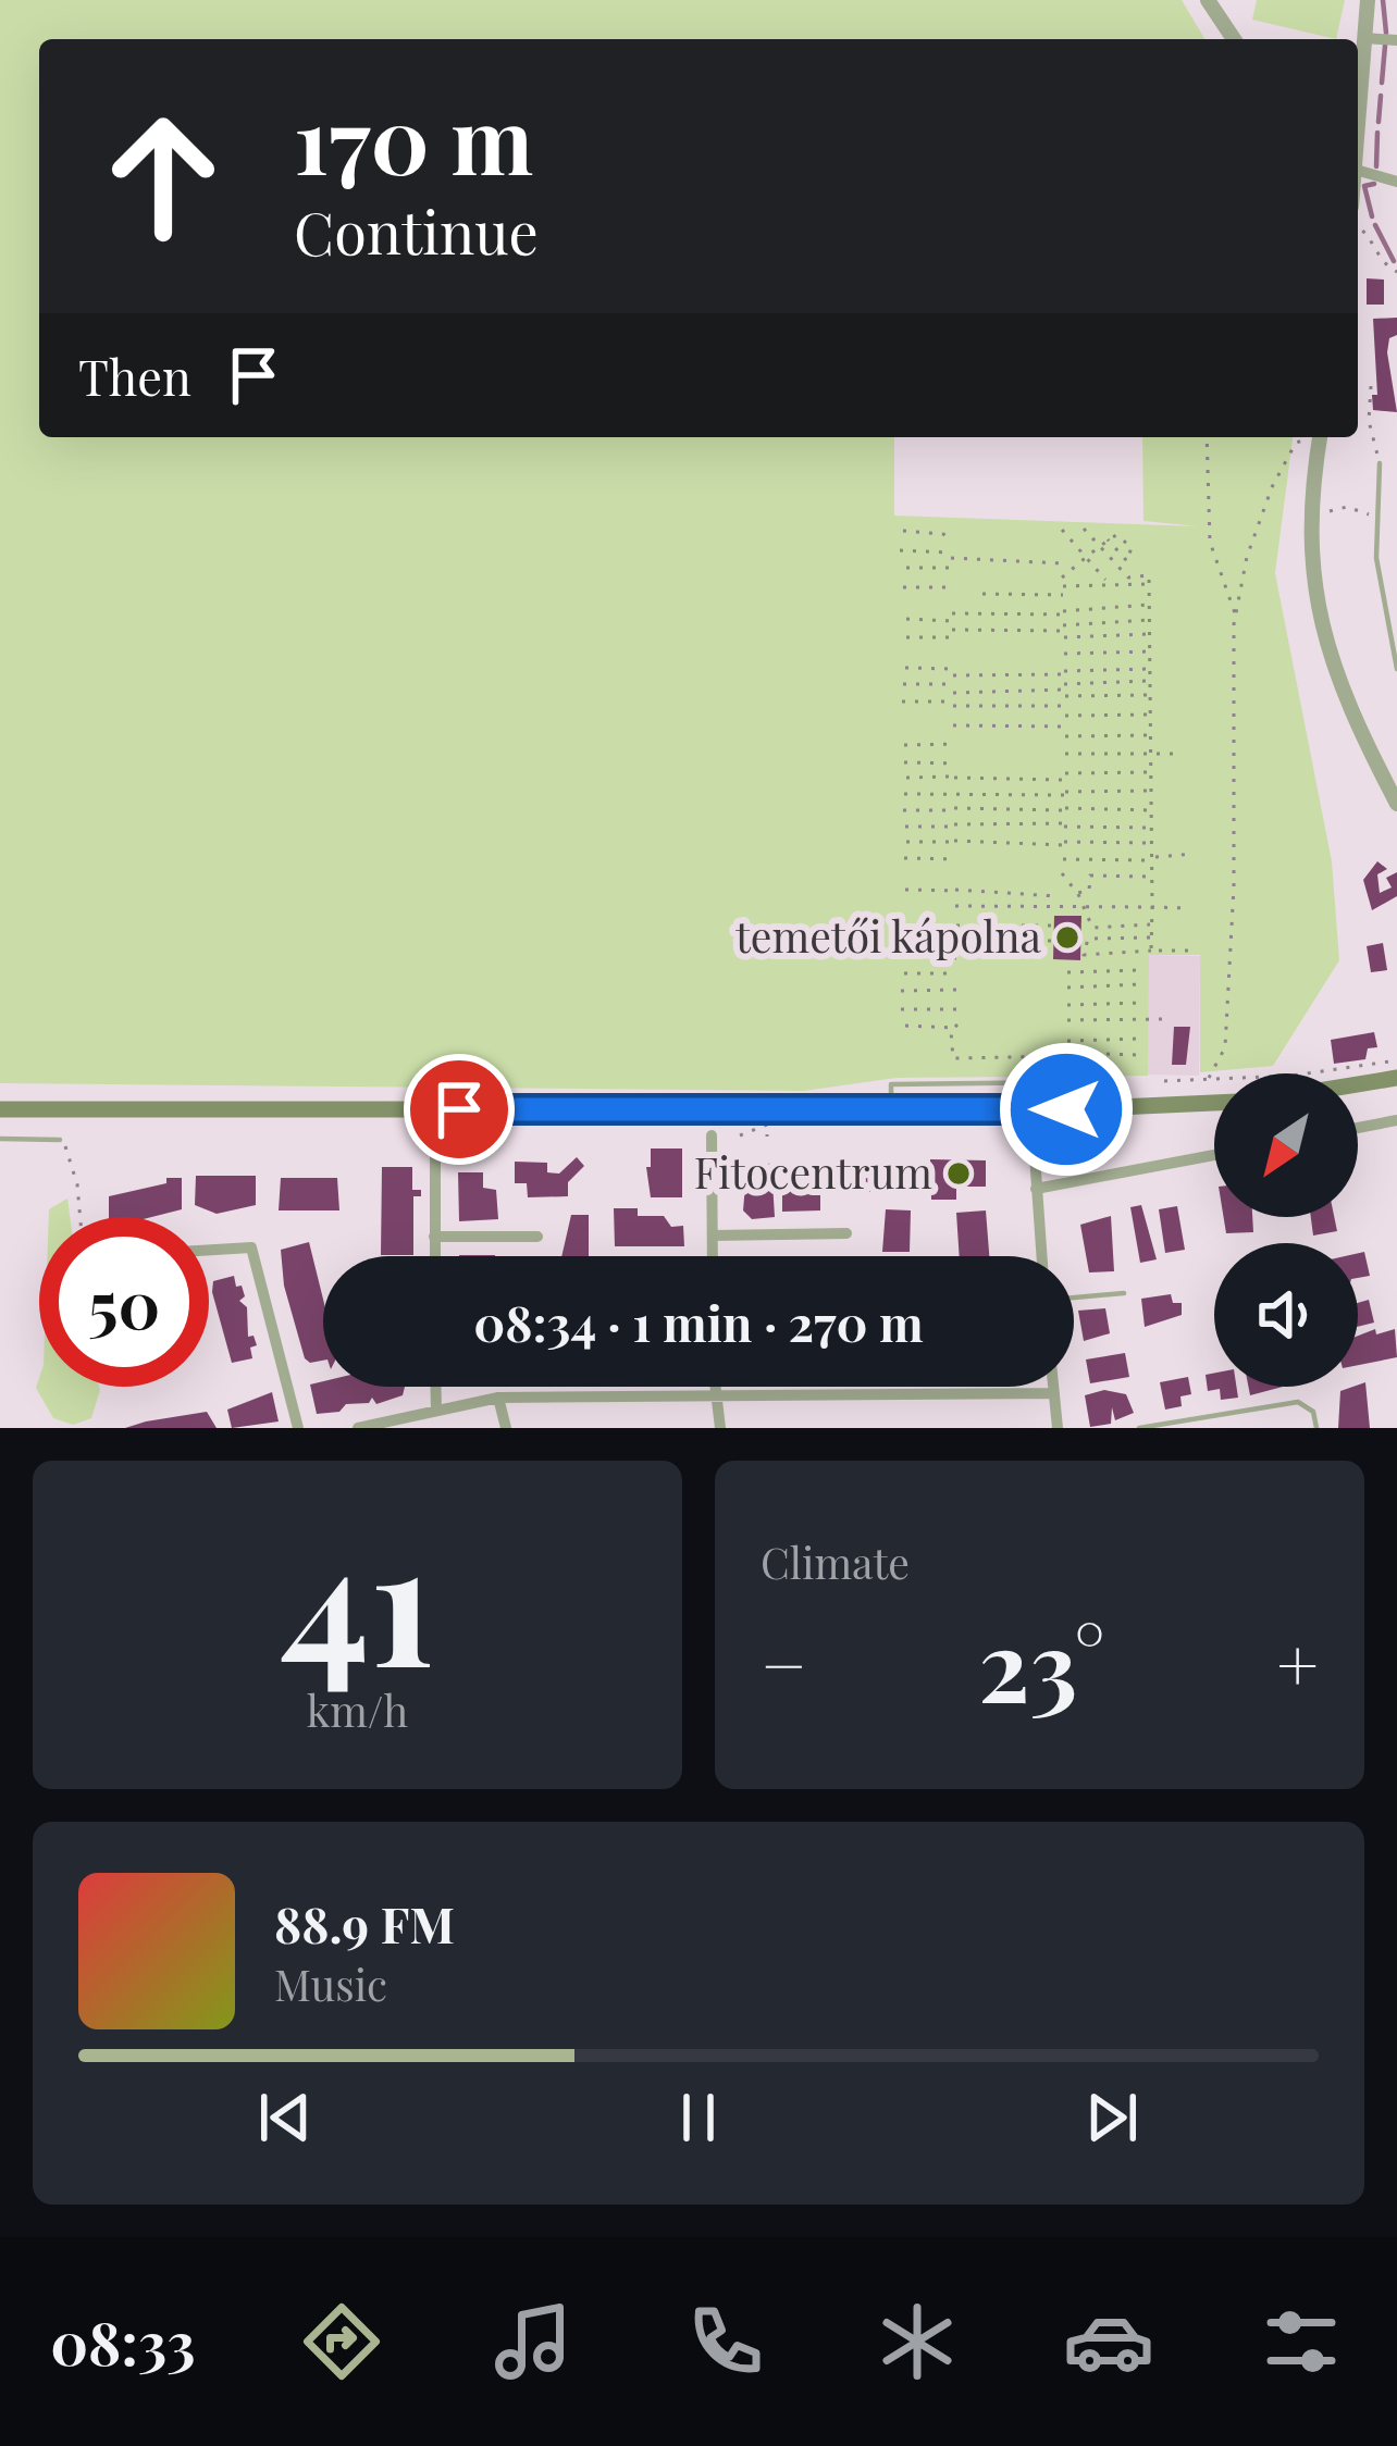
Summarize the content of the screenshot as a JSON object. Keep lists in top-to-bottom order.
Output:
{
  "places": ["temetői kápolna", "Fitocentrum"],
  "north": "bottom left",
  "page": {
    "turn": ["170 m", "Continue"],
    "then": "Then",
    "limit": "50",
    "trip": "08:34 · 1 min · 270 m",
    "tile": [
      ["41", "km/h"],
      "Climate"
    ],
    "heat": ["−", "23°", "+"],
    "song": ["88.9 FM", "Music"],
    "tabs": "08:33"
  }
}
